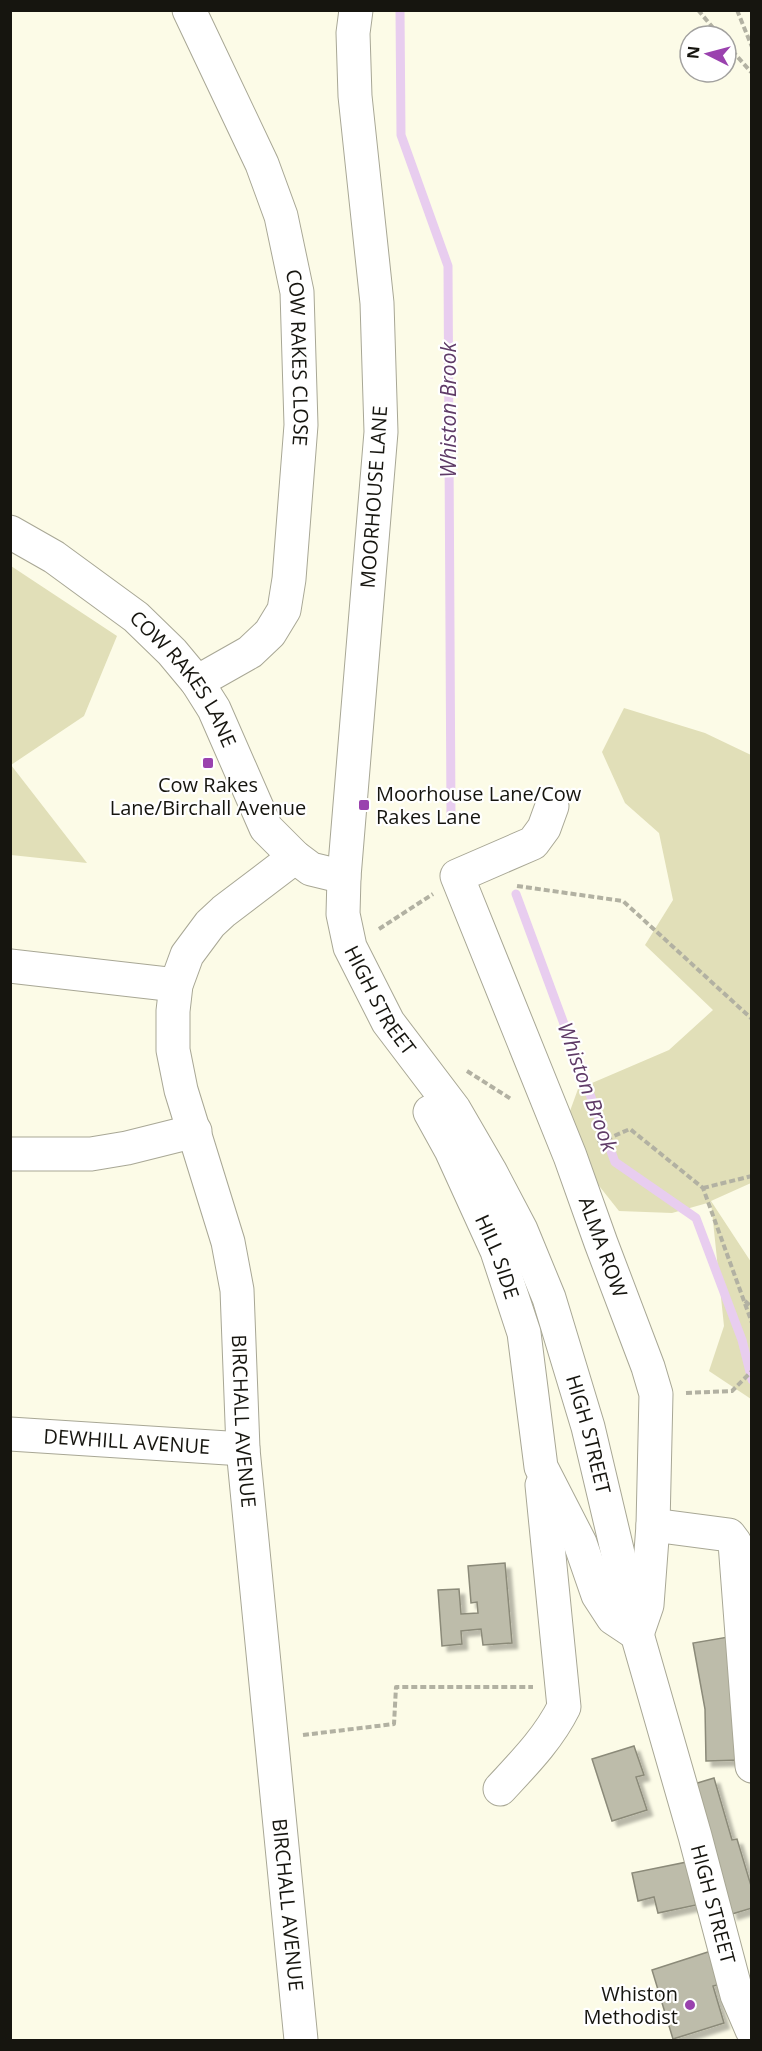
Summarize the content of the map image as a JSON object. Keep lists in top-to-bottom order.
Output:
{
  "streets": {
    "street": [
      "COW RAKES CLOSE",
      "MOORHOUSE LANE",
      "COW RAKES LANE",
      "HIGH STREET",
      "ALMA ROW",
      "HILL SIDE",
      "BIRCHALL AVENUE",
      "DEWHILL AVENUE"
    ]
  },
  "crossings": [
    ["COW RAKES CLOSE", "COW RAKES LANE"],
    ["MOORHOUSE LANE", "COW RAKES LANE"],
    ["MOORHOUSE LANE", "HIGH STREET"],
    ["COW RAKES LANE", "HIGH STREET"],
    ["COW RAKES LANE", "BIRCHALL AVENUE"],
    ["HIGH STREET", "ALMA ROW"],
    ["HIGH STREET", "HILL SIDE"],
    ["ALMA ROW", "HILL SIDE"],
    ["BIRCHALL AVENUE", "DEWHILL AVENUE"]
  ],
  "water": ["Whiston Brook"],
  "places": {
    "transit": ["Cow Rakes Lane/Birchall Avenue", "Moorhouse Lane/Cow Rakes Lane"],
    "other": ["Whiston Methodist"]
  },
  "north": "left"
}
